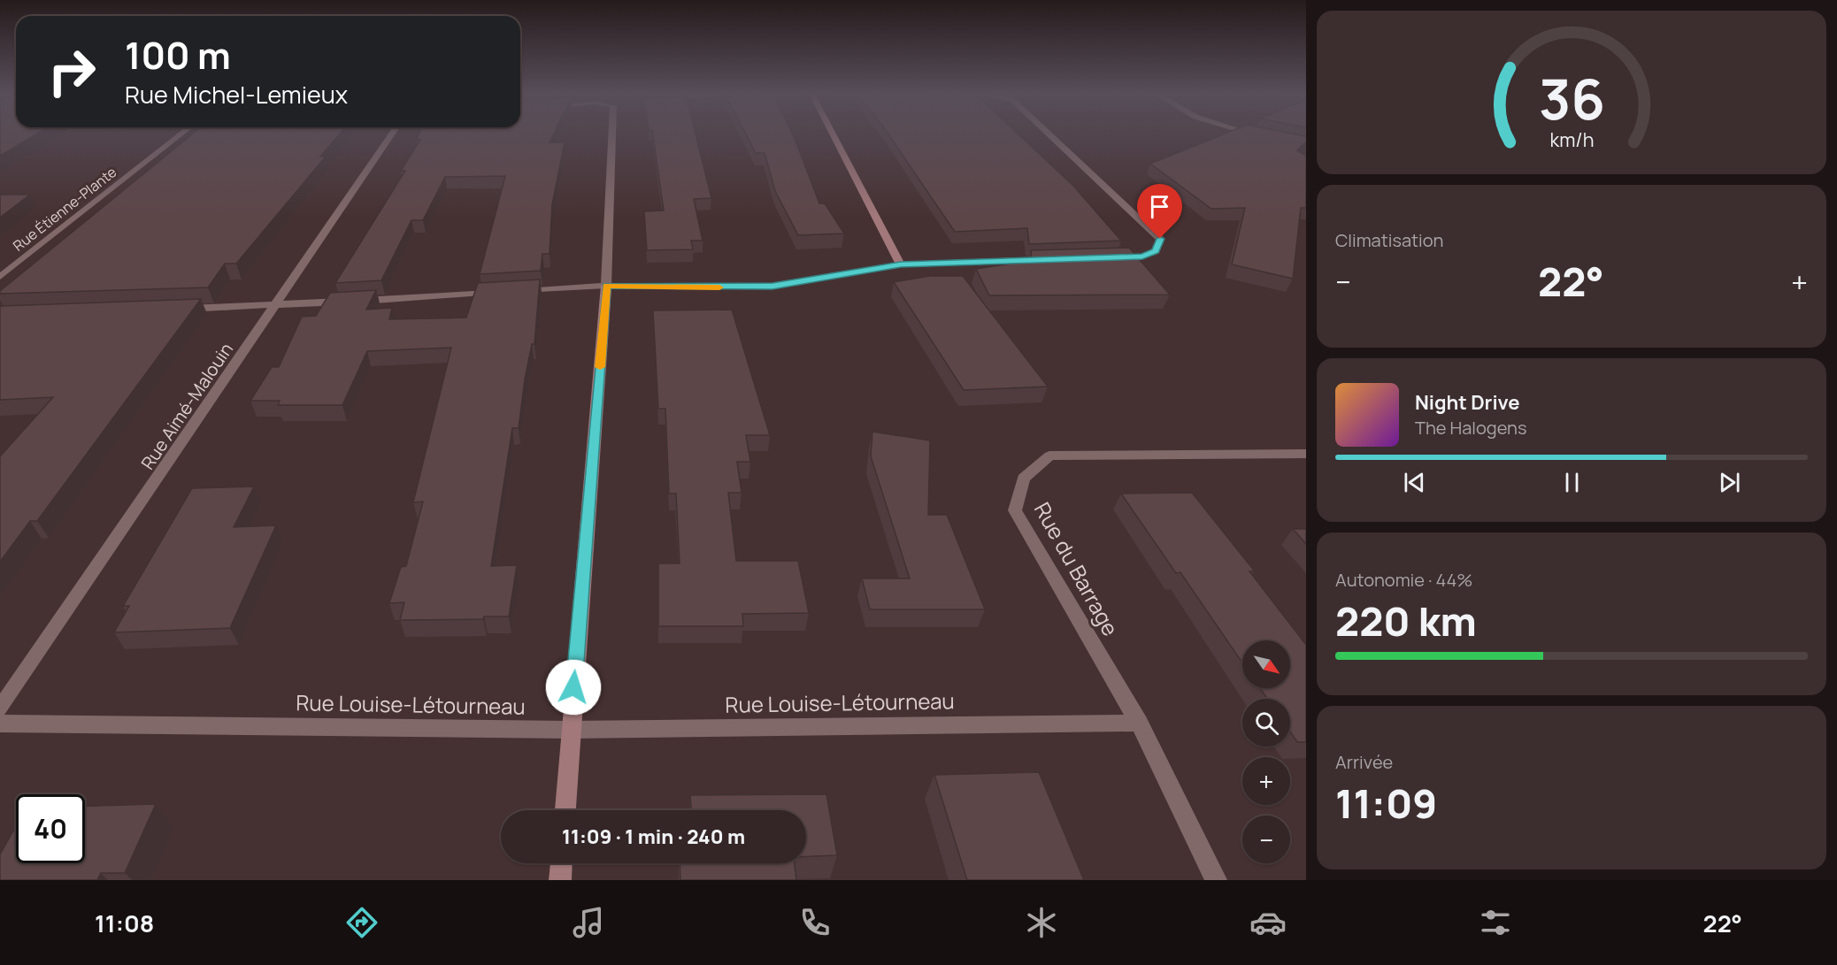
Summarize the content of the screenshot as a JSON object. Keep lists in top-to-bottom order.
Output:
{
  "streets": {
    "street": [
      "Rue Étienne-Plante",
      "Rue Aimé-Malouin",
      "Rue du Barrage",
      "Rue Louise-Létourneau"
    ]
  },
  "crossings": [
    ["Rue du Barrage", "Rue Louise-Létourneau"]
  ],
  "north": "bottom right",
  "page": {
    "turn": ["100 m", "Rue Michel-Lemieux"],
    "tile": [
      "Climatisation",
      ["Autonomie · 44%", "220 km"],
      ["Arrivée", "11:09"]
    ],
    "heat": ["−", "22°", "+"],
    "song": ["Night Drive", "The Halogens"],
    "map_buttons": ["+", "−"],
    "limit": "40",
    "trip": "11:09 · 1 min · 240 m",
    "tabs": ["11:08", "22°"],
    "gauge": ["36", "km/h"]
  }
}
